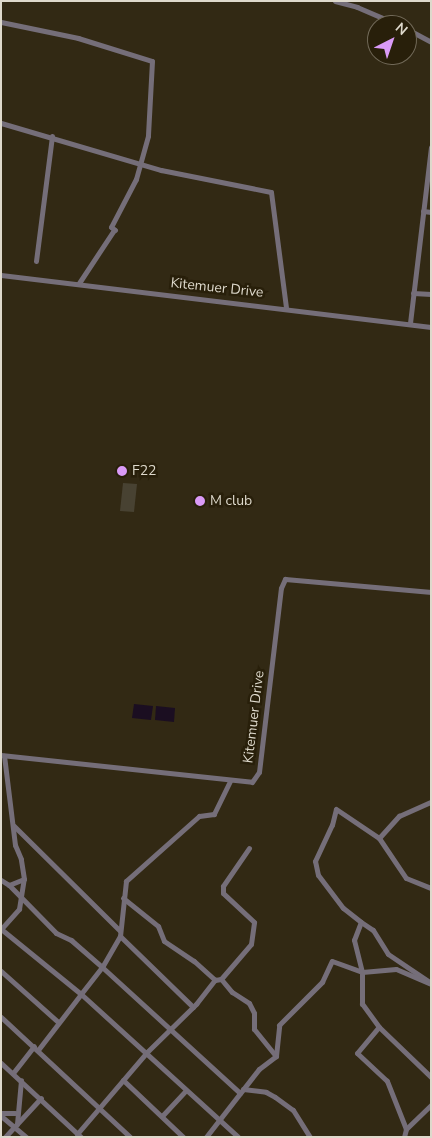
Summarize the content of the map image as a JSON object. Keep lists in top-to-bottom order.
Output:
{
  "streets": {
    "street": ["Kitemuer Drive"]
  },
  "places": ["F22", "M club"],
  "north": "top right"
}
